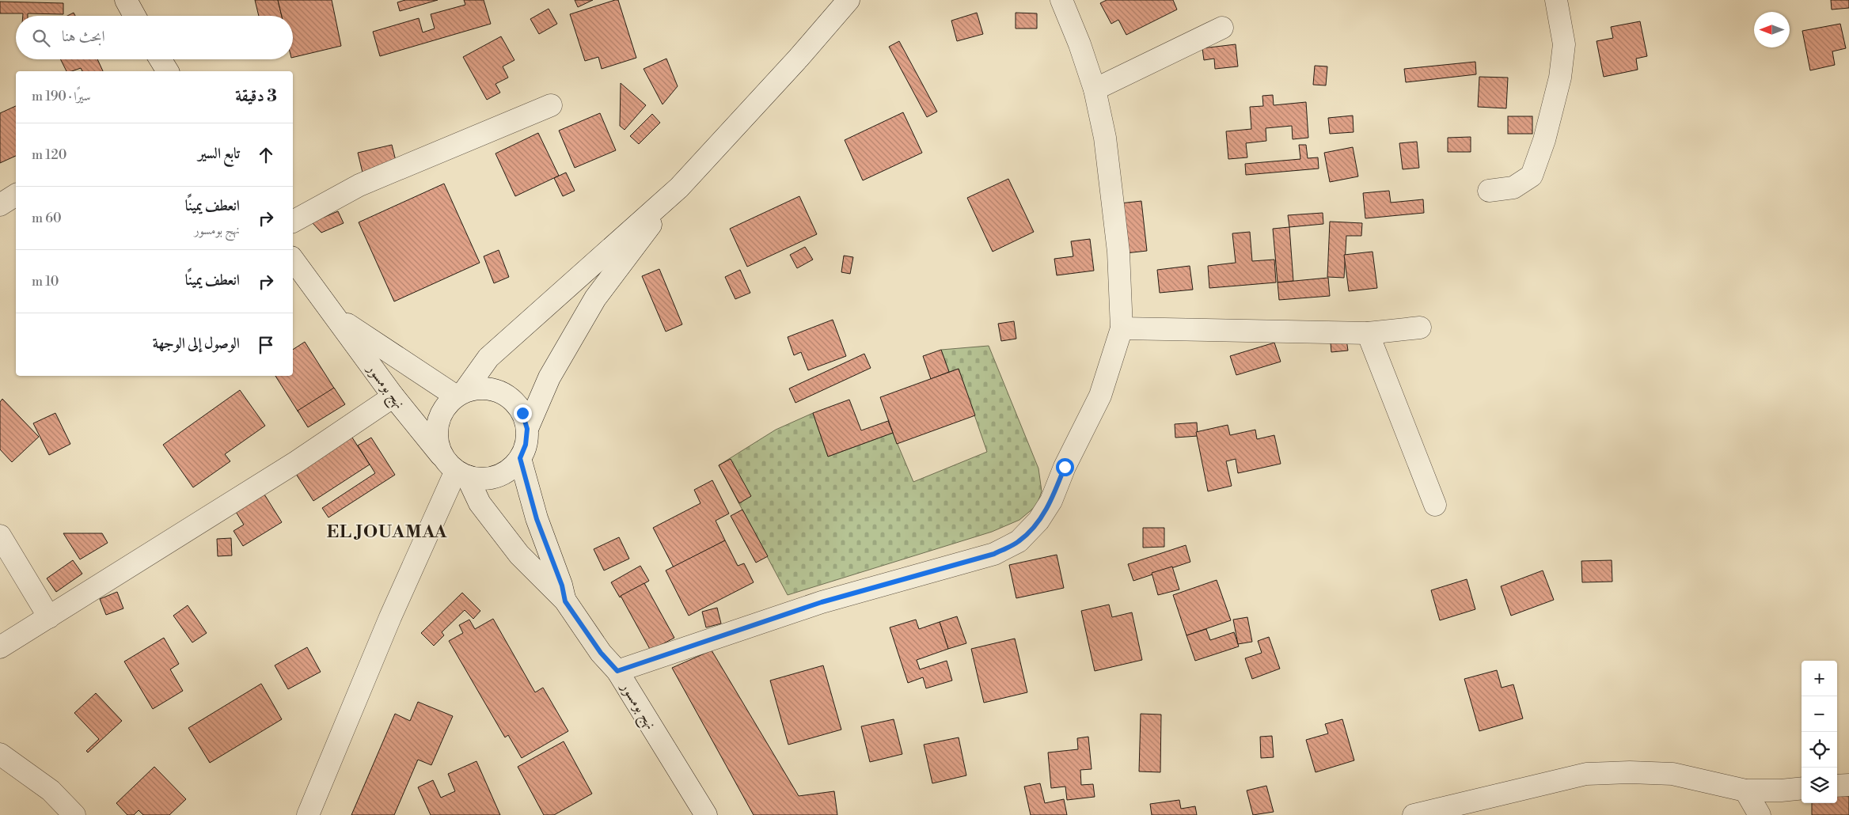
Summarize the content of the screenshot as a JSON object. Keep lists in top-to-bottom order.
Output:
{
  "streets": {
    "street": ["نهج بومسور"]
  },
  "districts": ["EL JOUAMAA"],
  "north": "left",
  "page": {
    "search": "ابحث هنا",
    "heading": ["3 دقيقة", "سيرًا · 190 m"],
    "list": [
      ["تابع السير", "120 m"],
      ["انعطف يمينًا", "نهج بومسور", "60 m"],
      ["انعطف يمينًا", "10 m"],
      "الوصول إلى الوجهة"
    ],
    "map_buttons": ["+", "−"]
  }
}
